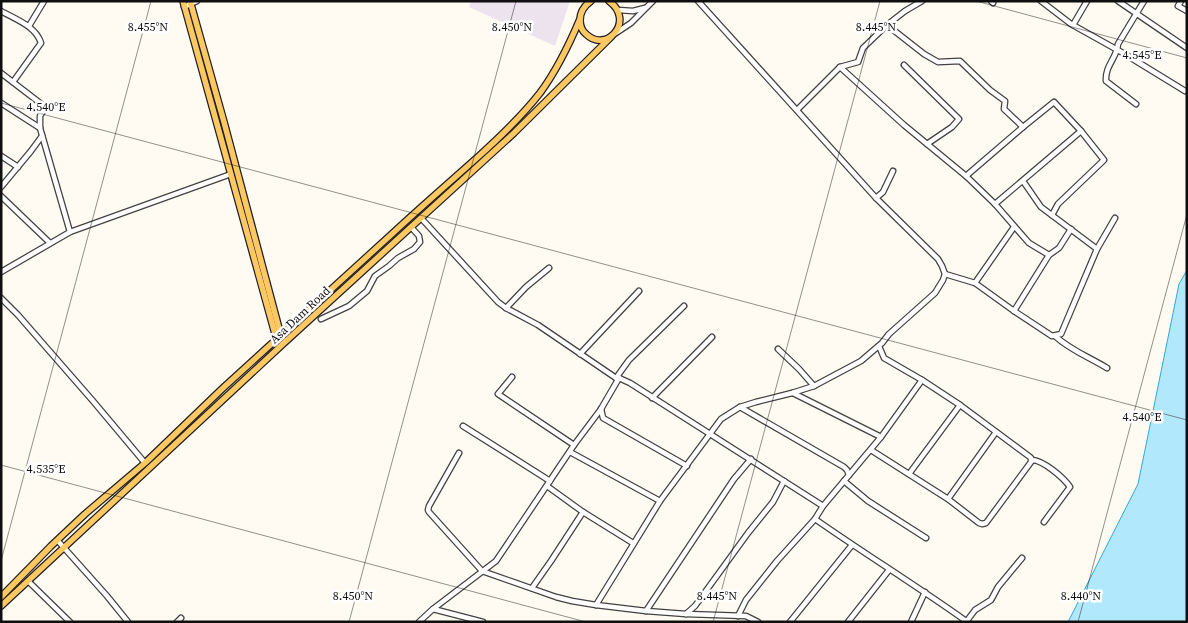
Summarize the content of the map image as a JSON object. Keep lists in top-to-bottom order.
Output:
{
  "streets": {
    "main road": ["Asa Dam Road"]
  },
  "coordinates": [
    "8.455°N",
    "8.450°N",
    "8.445°N",
    "4.545°E",
    "4.540°E",
    "4.535°E",
    "8.440°N"
  ]
}
